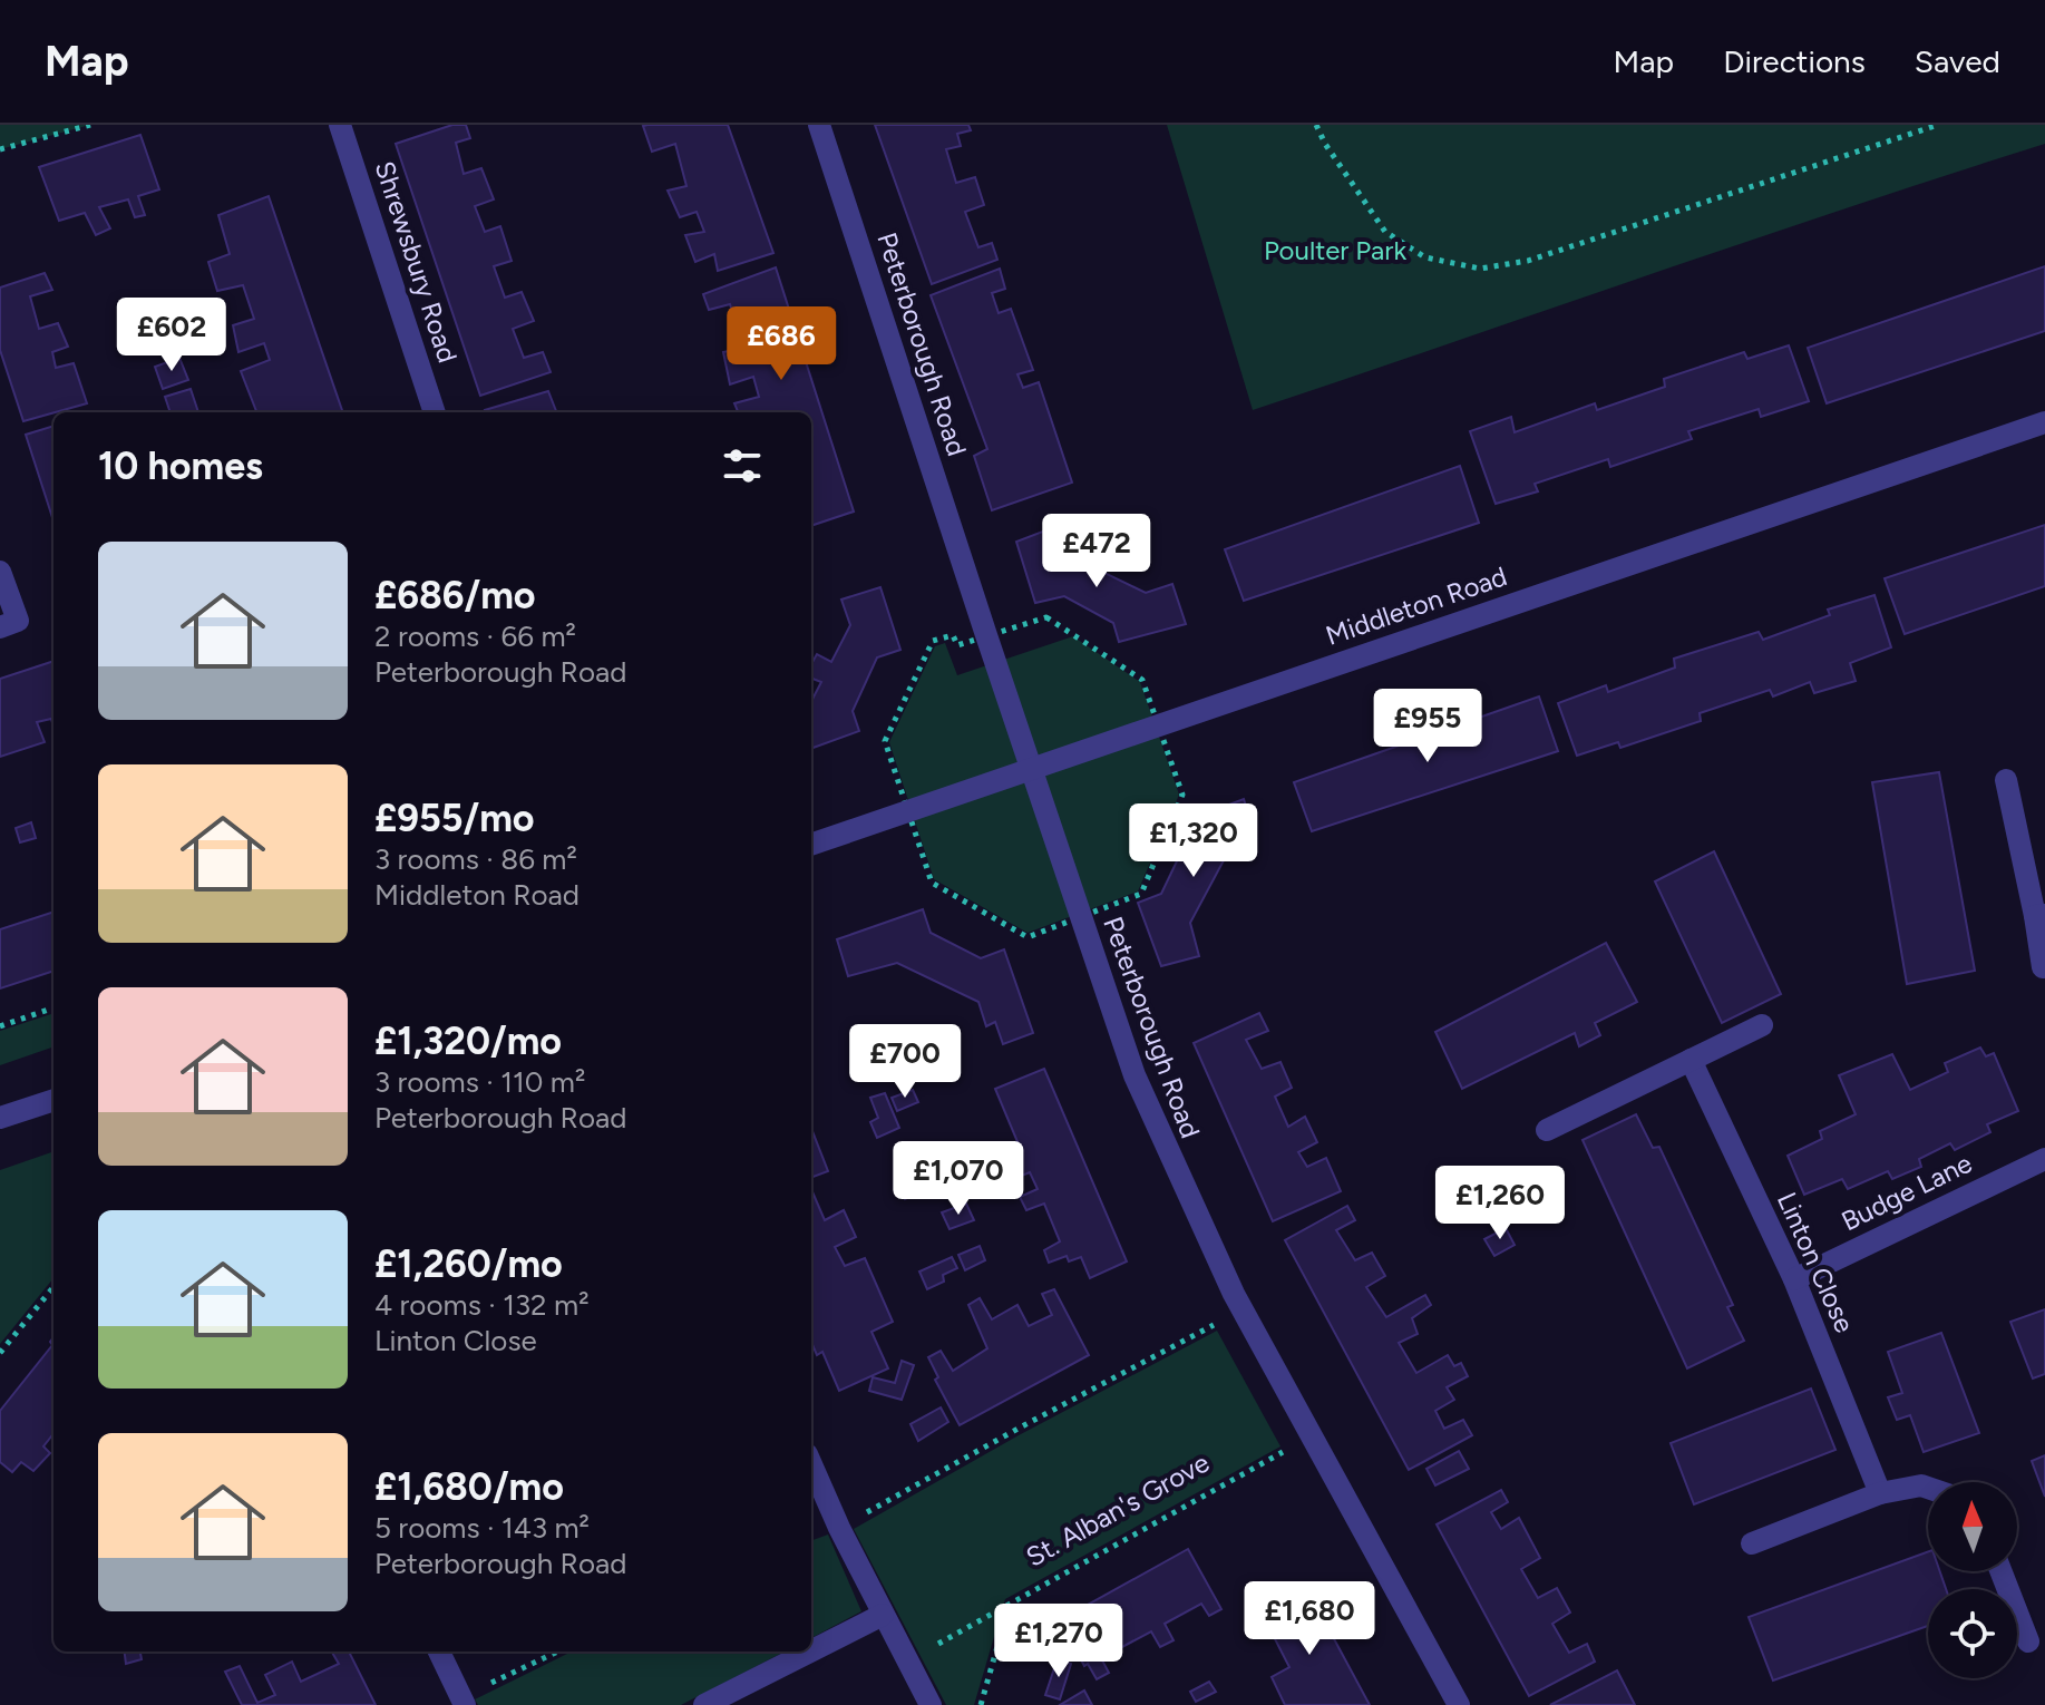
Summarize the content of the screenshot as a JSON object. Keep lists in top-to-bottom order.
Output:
{
  "streets": {
    "street": [
      "Shrewsbury Road",
      "Peterborough Road",
      "Middleton Road",
      "Budge Lane",
      "Linton Close"
    ],
    "path": ["St. Alban's Grove"]
  },
  "crossings": [
    ["Peterborough Road", "Middleton Road"],
    ["Peterborough Road", "St. Alban's Grove"],
    ["Budge Lane", "Linton Close"]
  ],
  "parks": ["Poulter Park"],
  "north": "top",
  "page": {
    "header": "Map",
    "nav": ["Map", "Directions", "Saved"],
    "price": [
      "£602",
      "£686",
      "£472",
      "£955",
      "£1,320",
      "£700",
      "£1,070",
      "£1,260",
      "£1,680",
      "£1,270"
    ],
    "heading": "10 homes",
    "list": [
      {
        "name": "£686/mo",
        "note": "2 rooms · 66 m² · Peterborough Road"
      },
      {
        "name": "£955/mo",
        "note": "3 rooms · 86 m² · Middleton Road"
      },
      {
        "name": "£1,320/mo",
        "note": "3 rooms · 110 m² · Peterborough Road"
      },
      {
        "name": "£1,260/mo",
        "note": "4 rooms · 132 m² · Linton Close"
      },
      {
        "name": "£1,680/mo",
        "note": "5 rooms · 143 m² · Peterborough Road"
      }
    ]
  }
}
